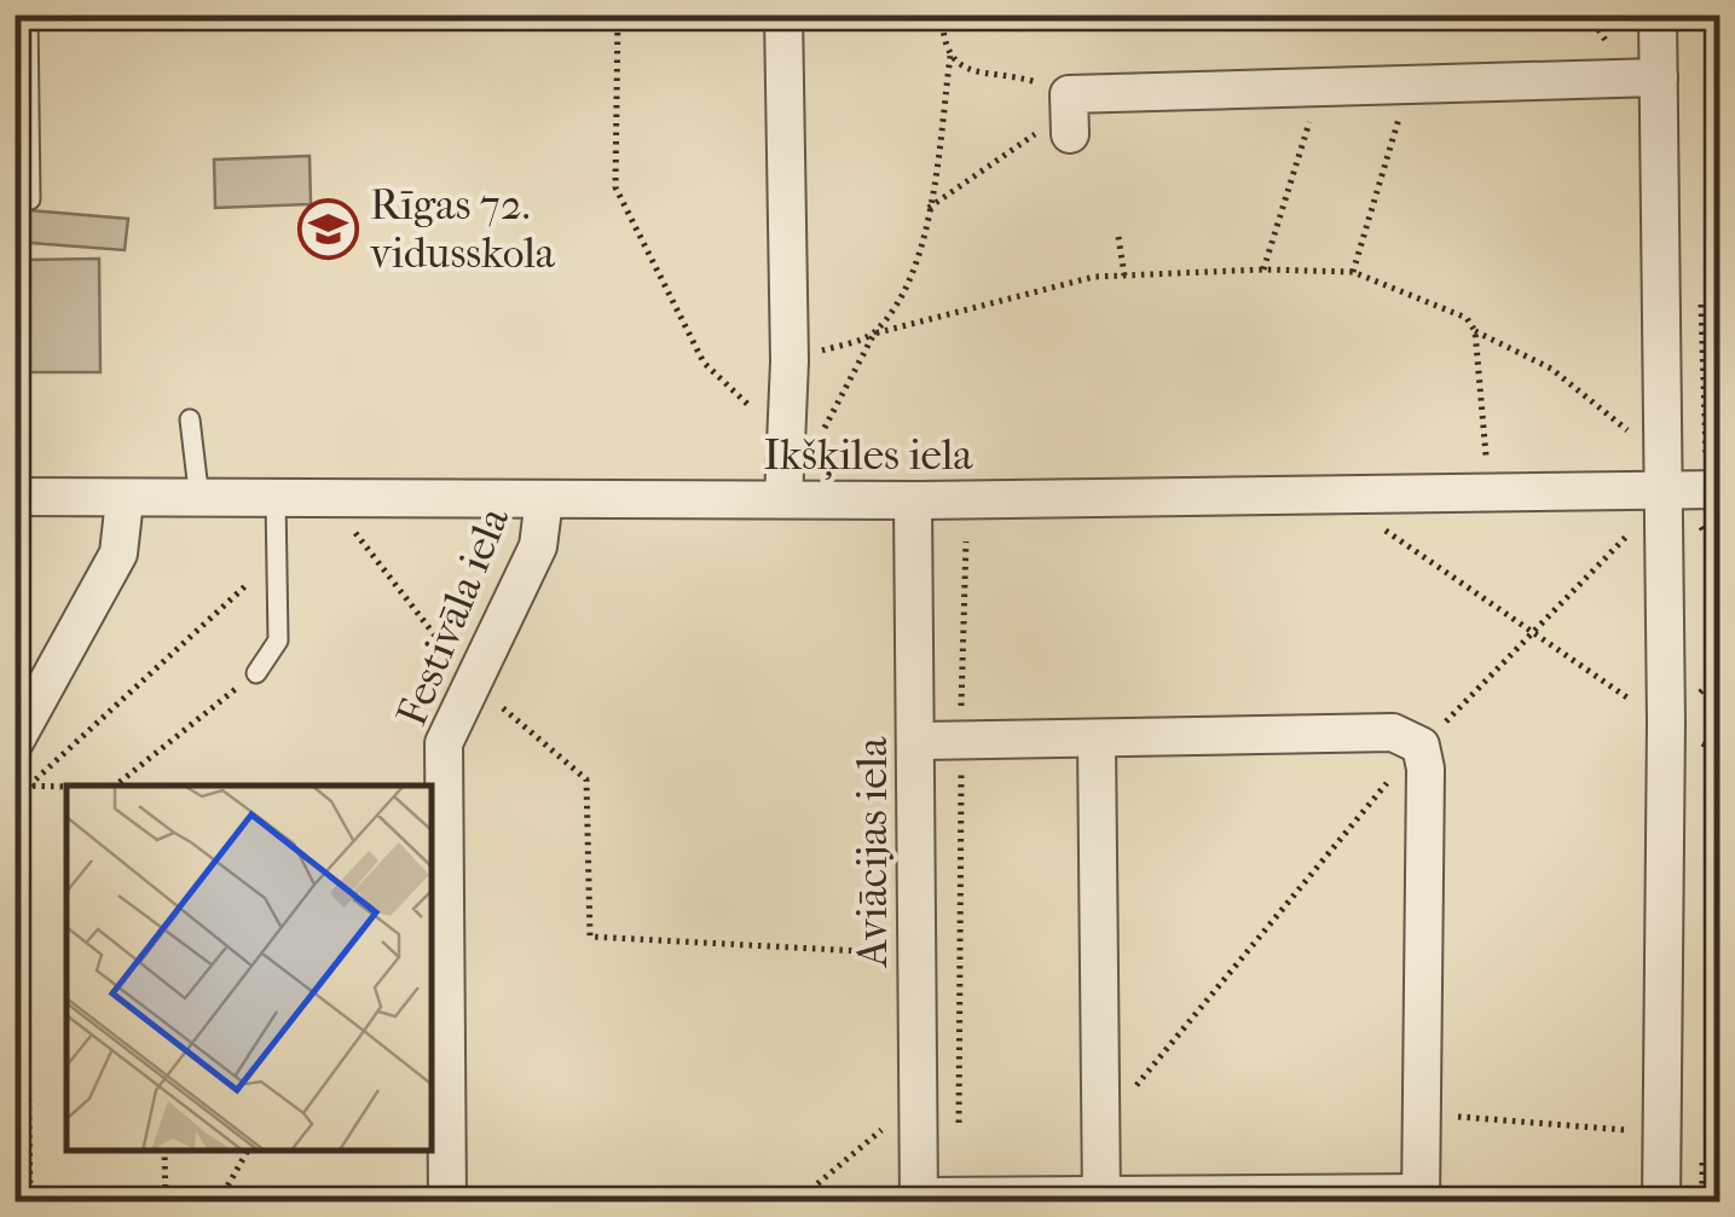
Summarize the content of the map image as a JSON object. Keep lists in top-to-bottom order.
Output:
{
  "streets": {
    "street": ["Ikšķiles iela", "Festivāla iela", "Aviācijas iela"]
  },
  "crossings": [
    ["Ikšķiles iela", "Festivāla iela"],
    ["Ikšķiles iela", "Aviācijas iela"]
  ],
  "places": {
    "school or university": ["Rīgas 72. vidusskola"]
  }
}
